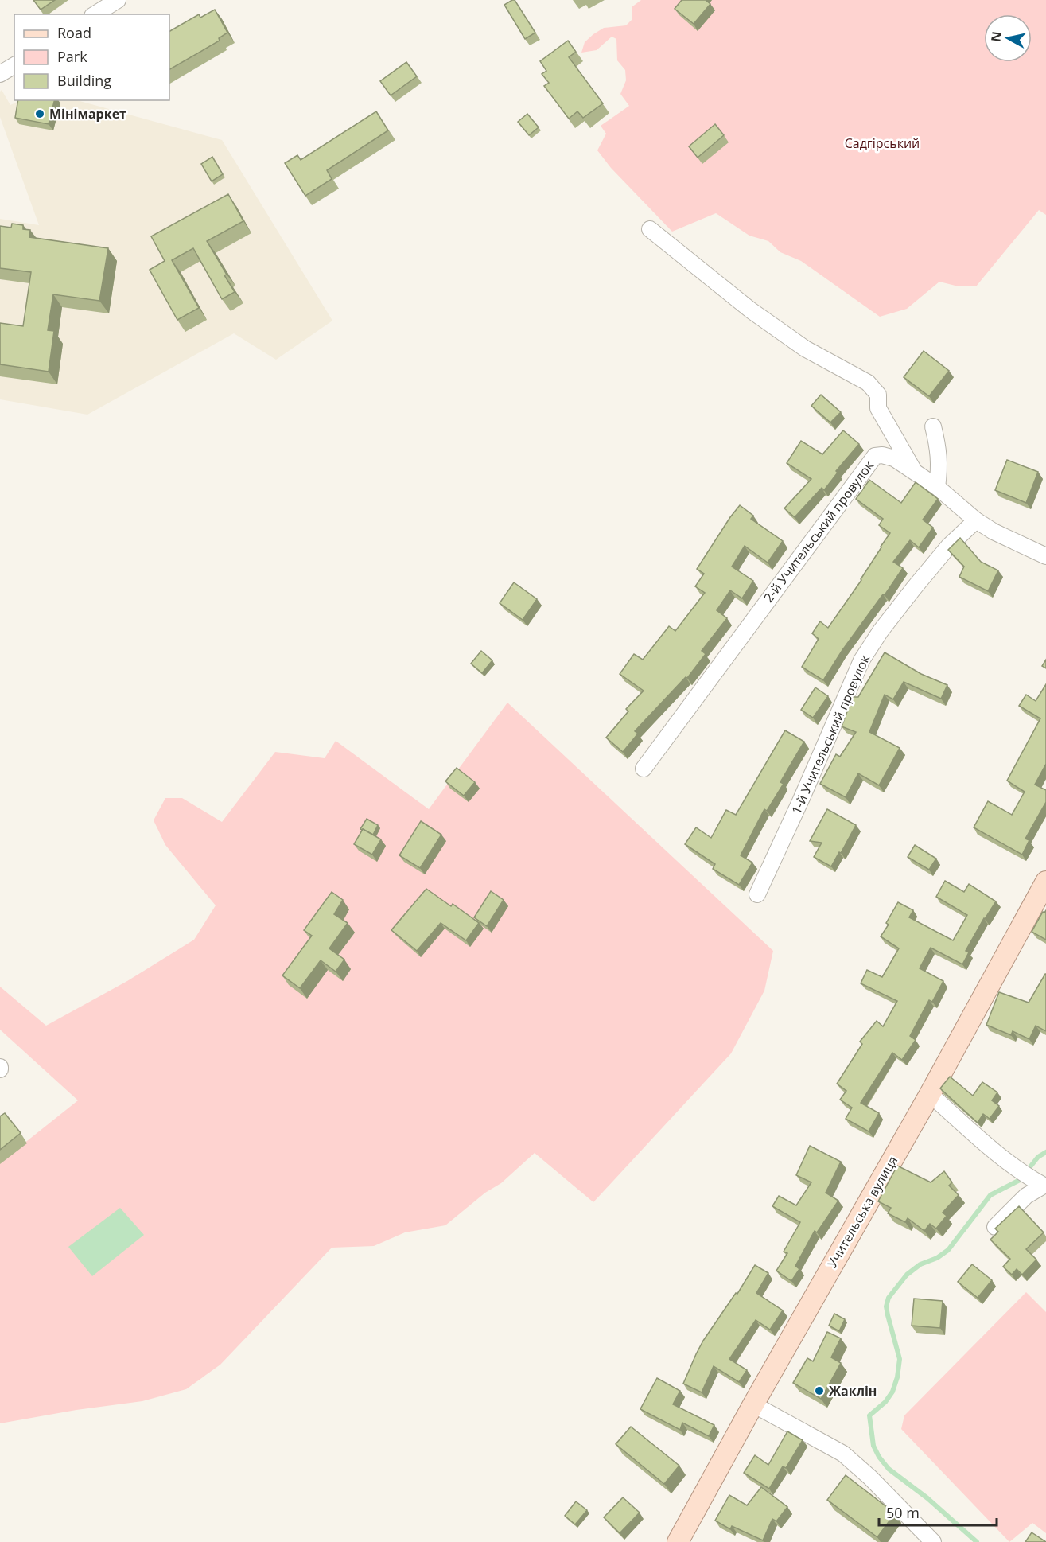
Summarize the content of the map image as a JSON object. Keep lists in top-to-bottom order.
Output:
{
  "streets": {
    "main road": ["Учительська вулиця"],
    "street": ["2-й Учительський провулок", "1-й Учительський провулок"]
  },
  "crossings": [
    ["2-й Учительський провулок", "1-й Учительський провулок"]
  ],
  "parks": ["Садгірський"],
  "places": ["Мінімаркет", "Жаклін"],
  "legend": ["Road", "Park", "Building"],
  "scale_bar": "50 m",
  "north": "left"
}
